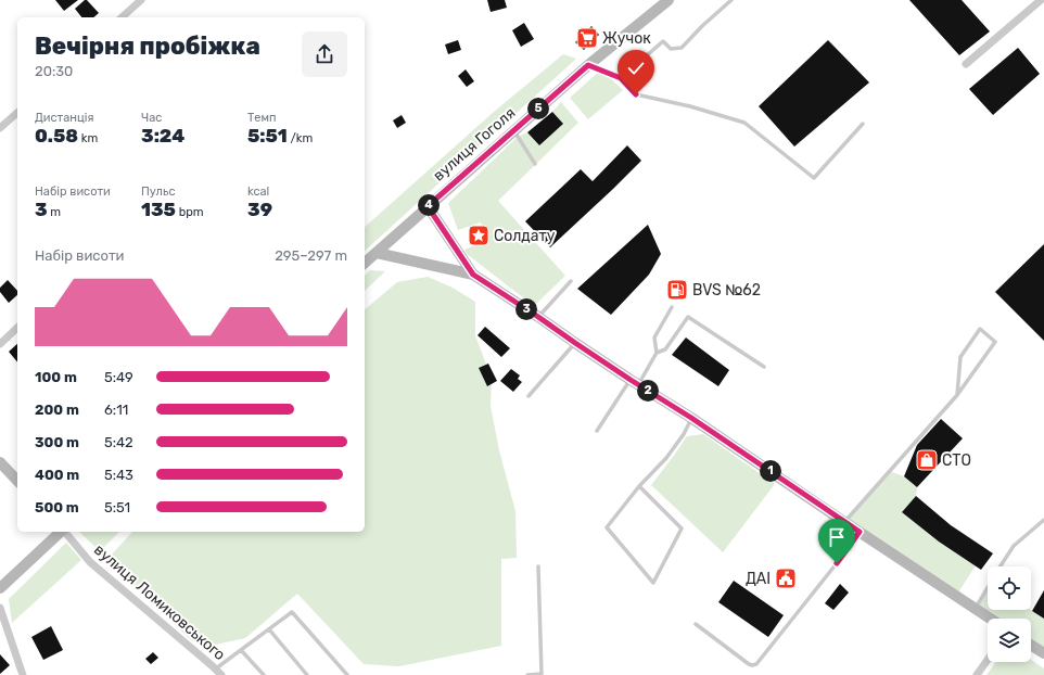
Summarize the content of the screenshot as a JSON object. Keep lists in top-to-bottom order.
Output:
{
  "streets": {
    "street": ["вулиця Гоголя", "вулиця Ломиковського"]
  },
  "places": {
    "supermarket": ["Жучок"],
    "place": ["Солдату"],
    "fuel station": ["BVS №62"],
    "shop": ["СТО"],
    "public building": ["ДАІ"]
  },
  "page": {
    "heading": ["Вечірня пробіжка", "20:30"],
    "stats": [
      ["Дистанція", "0.58 km"],
      ["Час", "3:24"],
      ["Темп", "5:51 /km"],
      ["Набір висоти", "3 m"],
      ["Пульс", "135 bpm"],
      ["kcal", "39"]
    ],
    "pins": [
      "5",
      "4",
      "3",
      "2",
      "1"
    ],
    "chart": ["Набір висоти", "295–297 m"],
    "list": [
      {
        "name": "100 m",
        "note": "5:49"
      },
      {
        "name": "200 m",
        "note": "6:11"
      },
      {
        "name": "300 m",
        "note": "5:42"
      },
      {
        "name": "400 m",
        "note": "5:43"
      },
      {
        "name": "500 m",
        "note": "5:51"
      }
    ]
  }
}
